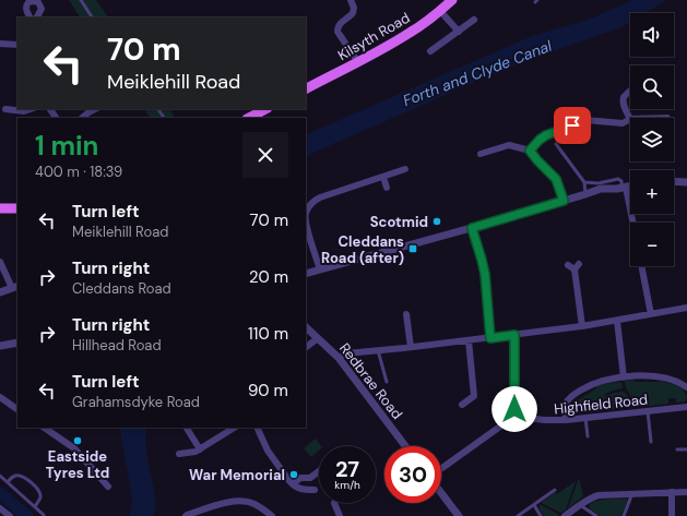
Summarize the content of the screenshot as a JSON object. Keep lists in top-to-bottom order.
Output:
{
  "streets": {
    "main road": ["Kilsyth Road"],
    "street": ["Redbrae Road", "Highfield Road"]
  },
  "water": ["Forth and Clyde Canal"],
  "places": {
    "other": ["Scotmid", "Eastside Tyres Ltd", "War Memorial"],
    "transit": ["Cleddans Road (after)"]
  },
  "page": {
    "map_buttons": ["+", "−"],
    "turn": ["70 m", "Meiklehill Road"],
    "heading": ["1 min", "400 m · 18:39"],
    "list": [
      {
        "name": "Turn left",
        "note": "Meiklehill Road",
        "value": "70 m"
      },
      {
        "name": "Turn right",
        "note": "Cleddans Road",
        "value": "20 m"
      },
      {
        "name": "Turn right",
        "note": "Hillhead Road",
        "value": "110 m"
      },
      {
        "name": "Turn left",
        "note": "Grahamsdyke Road",
        "value": "90 m"
      }
    ],
    "speed": "27 km/h",
    "limit": "30"
  }
}
